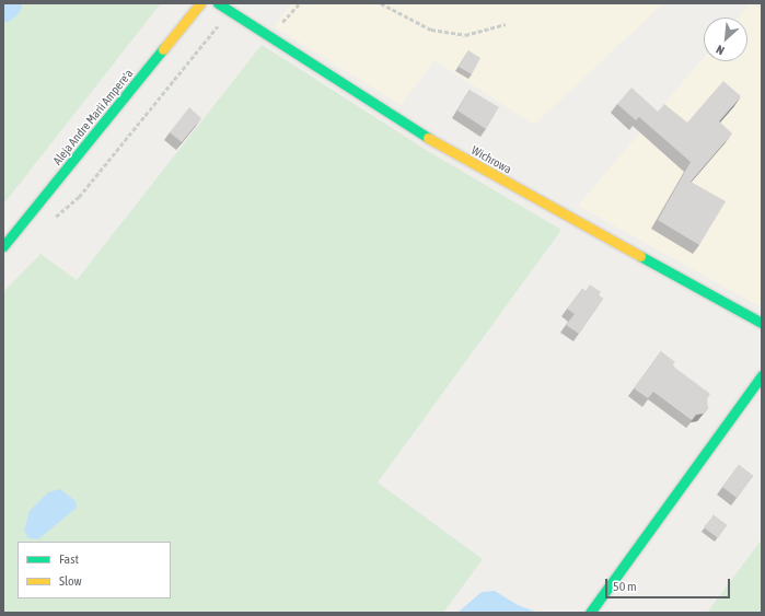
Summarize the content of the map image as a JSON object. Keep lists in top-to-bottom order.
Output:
{
  "streets": {
    "street": ["Aleja Andre Marii Ampere'a", "Wichrowa"]
  },
  "legend": ["Fast", "Slow"],
  "scale_bar": "50 m",
  "north": "bottom left"
}
